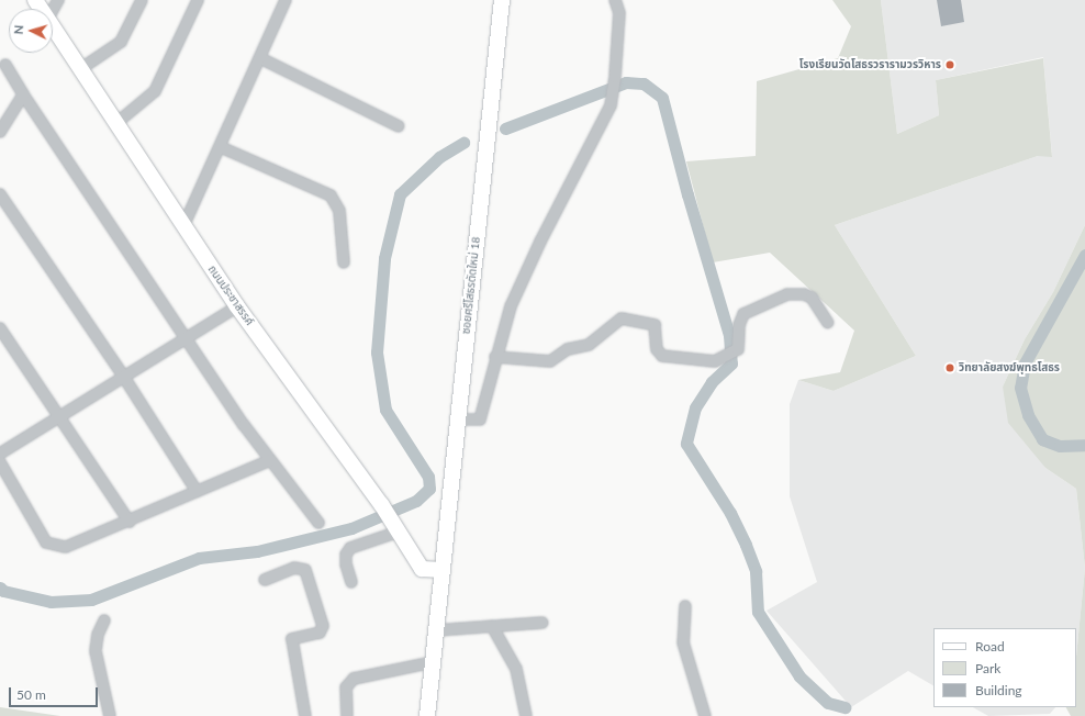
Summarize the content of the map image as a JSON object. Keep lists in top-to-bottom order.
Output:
{
  "streets": {
    "street": ["ซอยศรีโสธรตัดใหม่ 18", "ถนนประชาสรรค์"]
  },
  "crossings": [
    ["ซอยศรีโสธรตัดใหม่ 18", "ถนนประชาสรรค์"]
  ],
  "places": ["โรงเรียนวัดโสธรวรารามวรวิหาร", "วิทยาลัยสงฆ์พุทธโสธร"],
  "legend": ["Road", "Park", "Building"],
  "scale_bar": "50 m",
  "north": "left"
}
